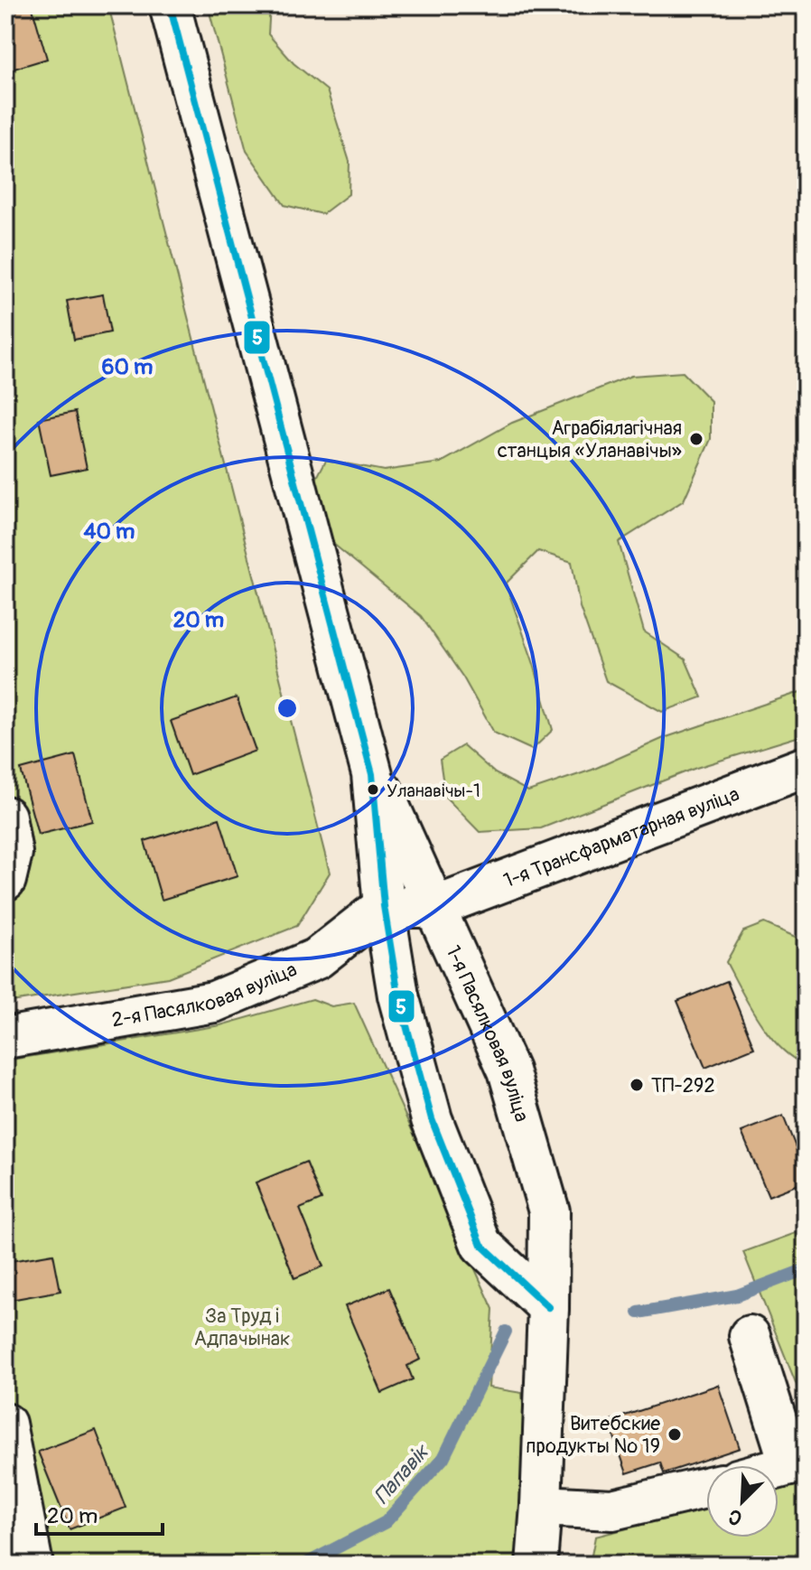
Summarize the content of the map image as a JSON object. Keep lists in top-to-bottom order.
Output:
{
  "streets": {
    "street": ["1-я Трансфарматарная вуліца", "2-я Пасялковая вуліца", "1-я Пасялковая вуліца"]
  },
  "crossings": [
    ["1-я Трансфарматарная вуліца", "1-я Пасялковая вуліца"]
  ],
  "water": ["Папавік"],
  "parks": ["За Труд і Адпачынак"],
  "places": [
    "Аграбіялагічная станцыя «Уланавічы»",
    "Уланавічы-1",
    "ТП-292",
    "Витебские продукты № 19"
  ],
  "lines": ["transit line 5"],
  "scale_bar": "20 m",
  "north": "bottom left",
  "rings": ["60 m", "40 m", "20 m"]
}
